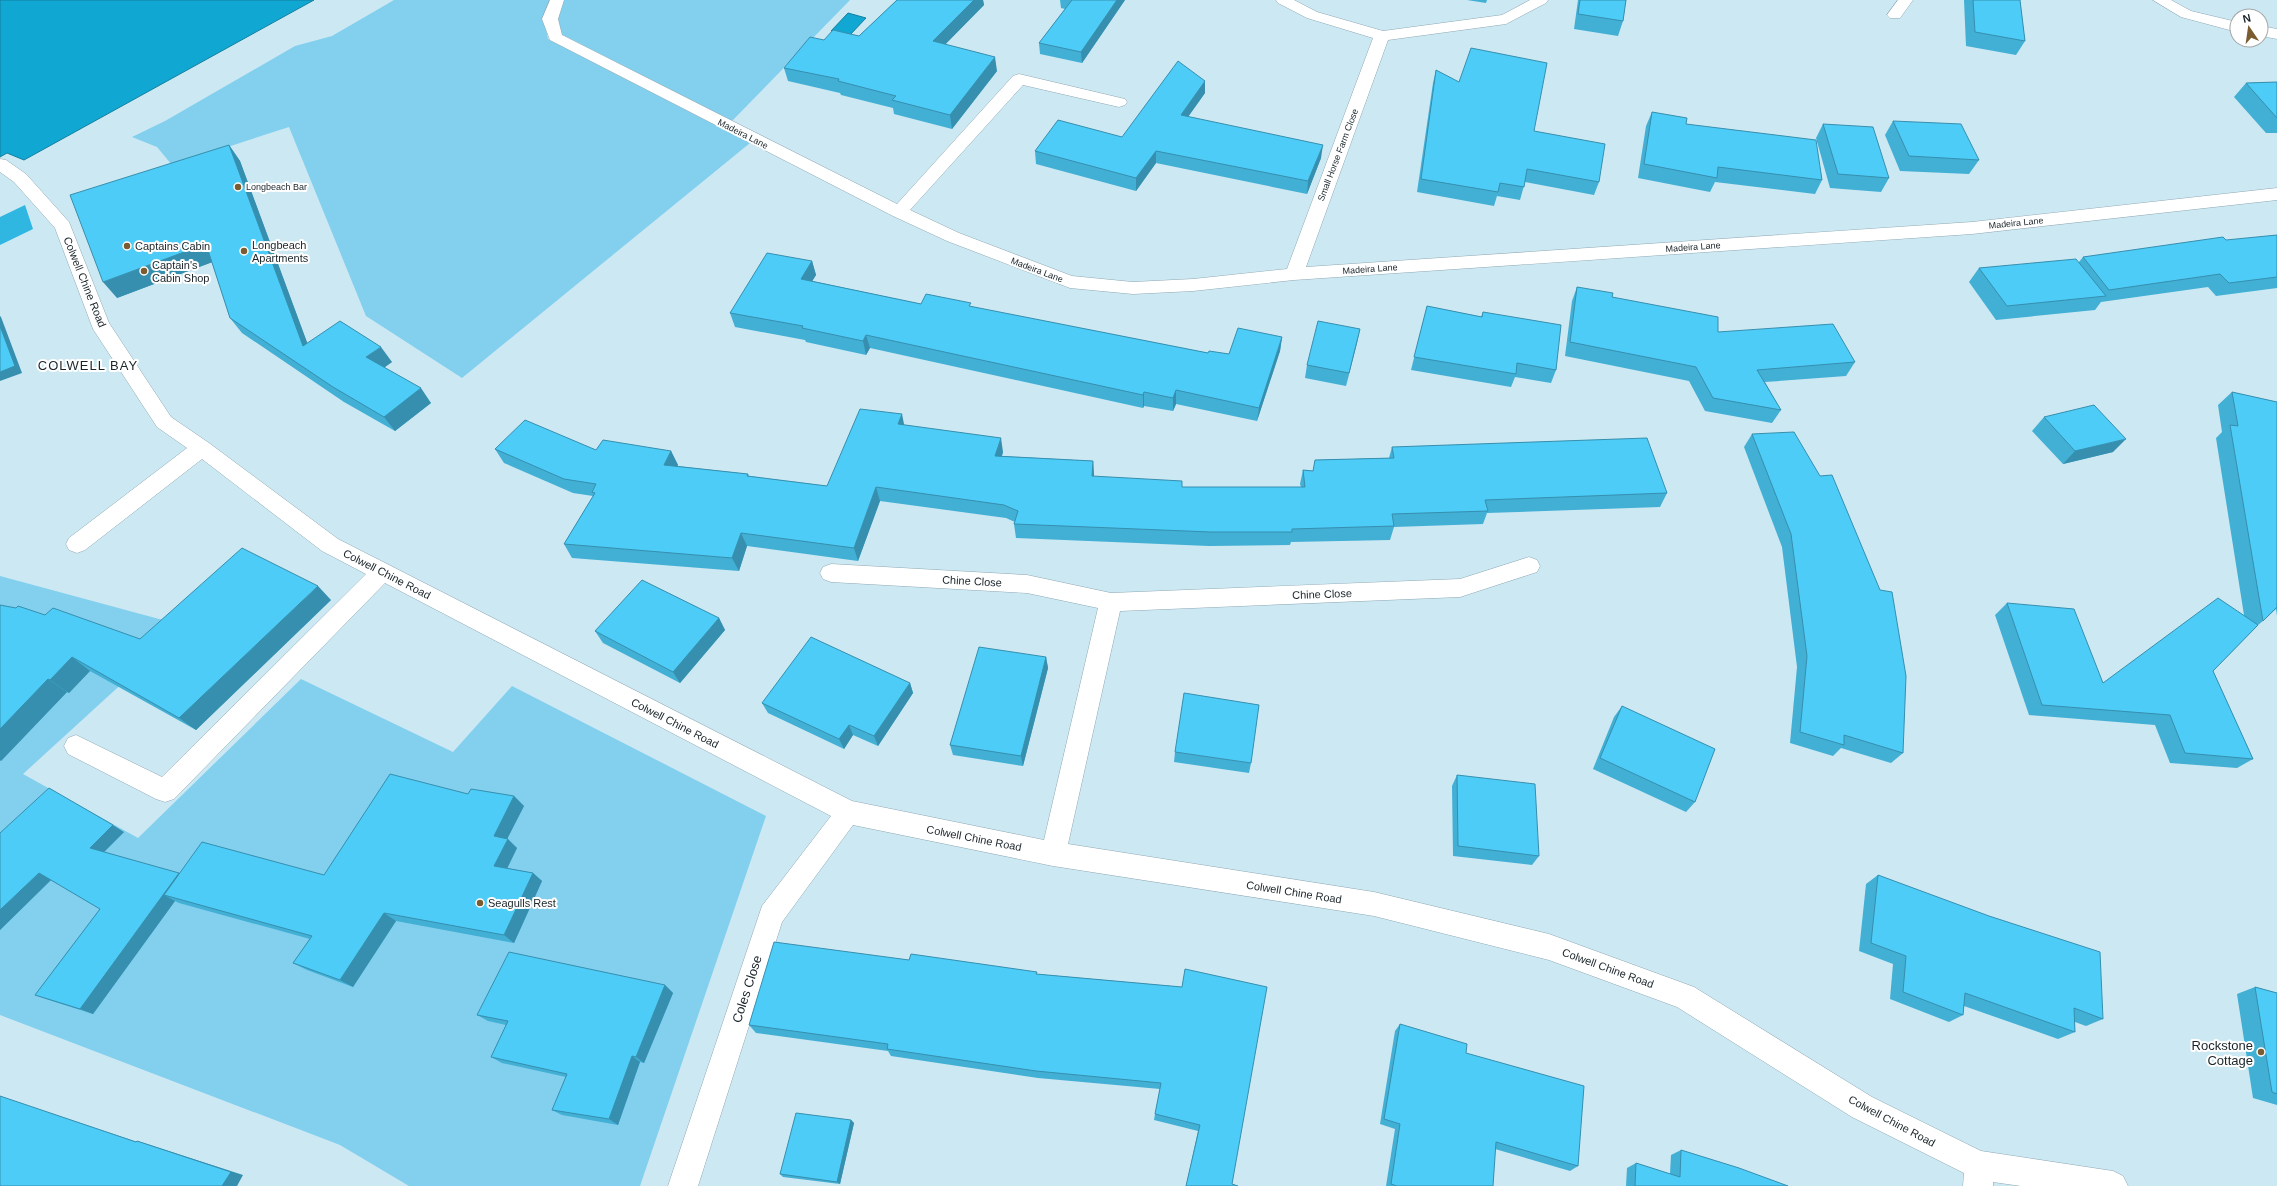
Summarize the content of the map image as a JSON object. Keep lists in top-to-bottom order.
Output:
{
  "streets": {
    "street": [
      "Madeira Lane",
      "Small Horse Farm Close",
      "Colwell Chine Road",
      "Chine Close",
      "Coles Close"
    ]
  },
  "crossings": [
    ["Madeira Lane", "Small Horse Farm Close"],
    ["Colwell Chine Road", "Coles Close"]
  ],
  "districts": ["COLWELL BAY"],
  "places": [
    "Longbeach Bar",
    "Captains Cabin",
    "Longbeach Apartments",
    "Captain's Cabin Shop",
    "Seagulls Rest",
    "Rockstone Cottage"
  ],
  "north": "top"
}
